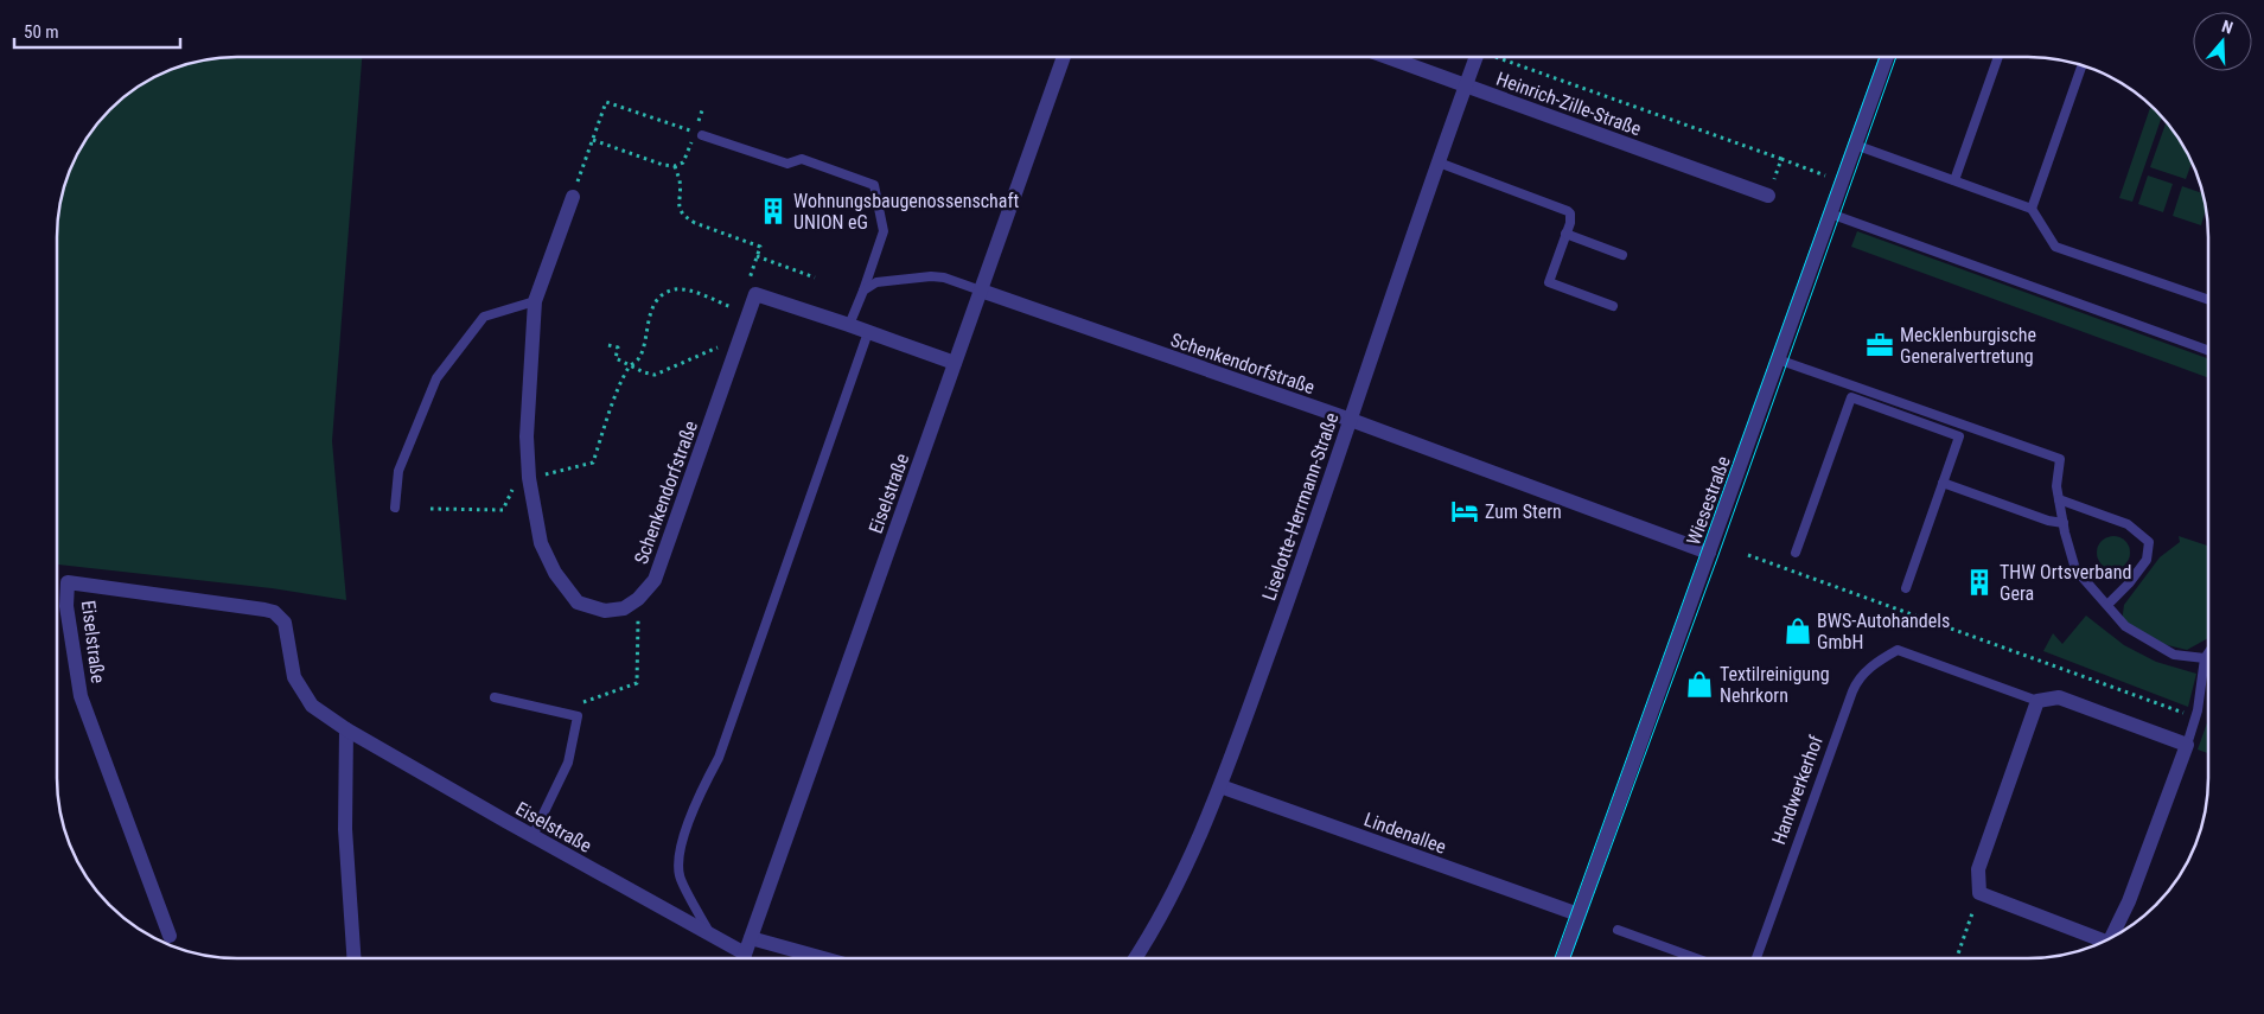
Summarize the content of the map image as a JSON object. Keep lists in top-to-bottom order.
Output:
{
  "streets": {
    "street": [
      "Heinrich-Zille-Straße",
      "Schenkendorfstraße",
      "Eiselstraße",
      "Wiesestraße",
      "Liselotte-Herrmann-Straße",
      "Handwerkerhof",
      "Lindenallee"
    ]
  },
  "crossings": [
    ["Heinrich-Zille-Straße", "Liselotte-Herrmann-Straße"],
    ["Schenkendorfstraße", "Eiselstraße"],
    ["Schenkendorfstraße", "Wiesestraße"],
    ["Schenkendorfstraße", "Liselotte-Herrmann-Straße"],
    ["Wiesestraße", "Lindenallee"],
    ["Liselotte-Herrmann-Straße", "Lindenallee"]
  ],
  "places": {
    "building": ["Wohnungsbaugenossenschaft UNION eG", "THW Ortsverband Gera"],
    "office": ["Mecklenburgische Generalvertretung"],
    "hotel": ["Zum Stern"],
    "shop": ["BWS-Autohandels GmbH", "Textilreinigung Nehrkorn"]
  },
  "scale_bar": "50 m",
  "north": "top"
}
